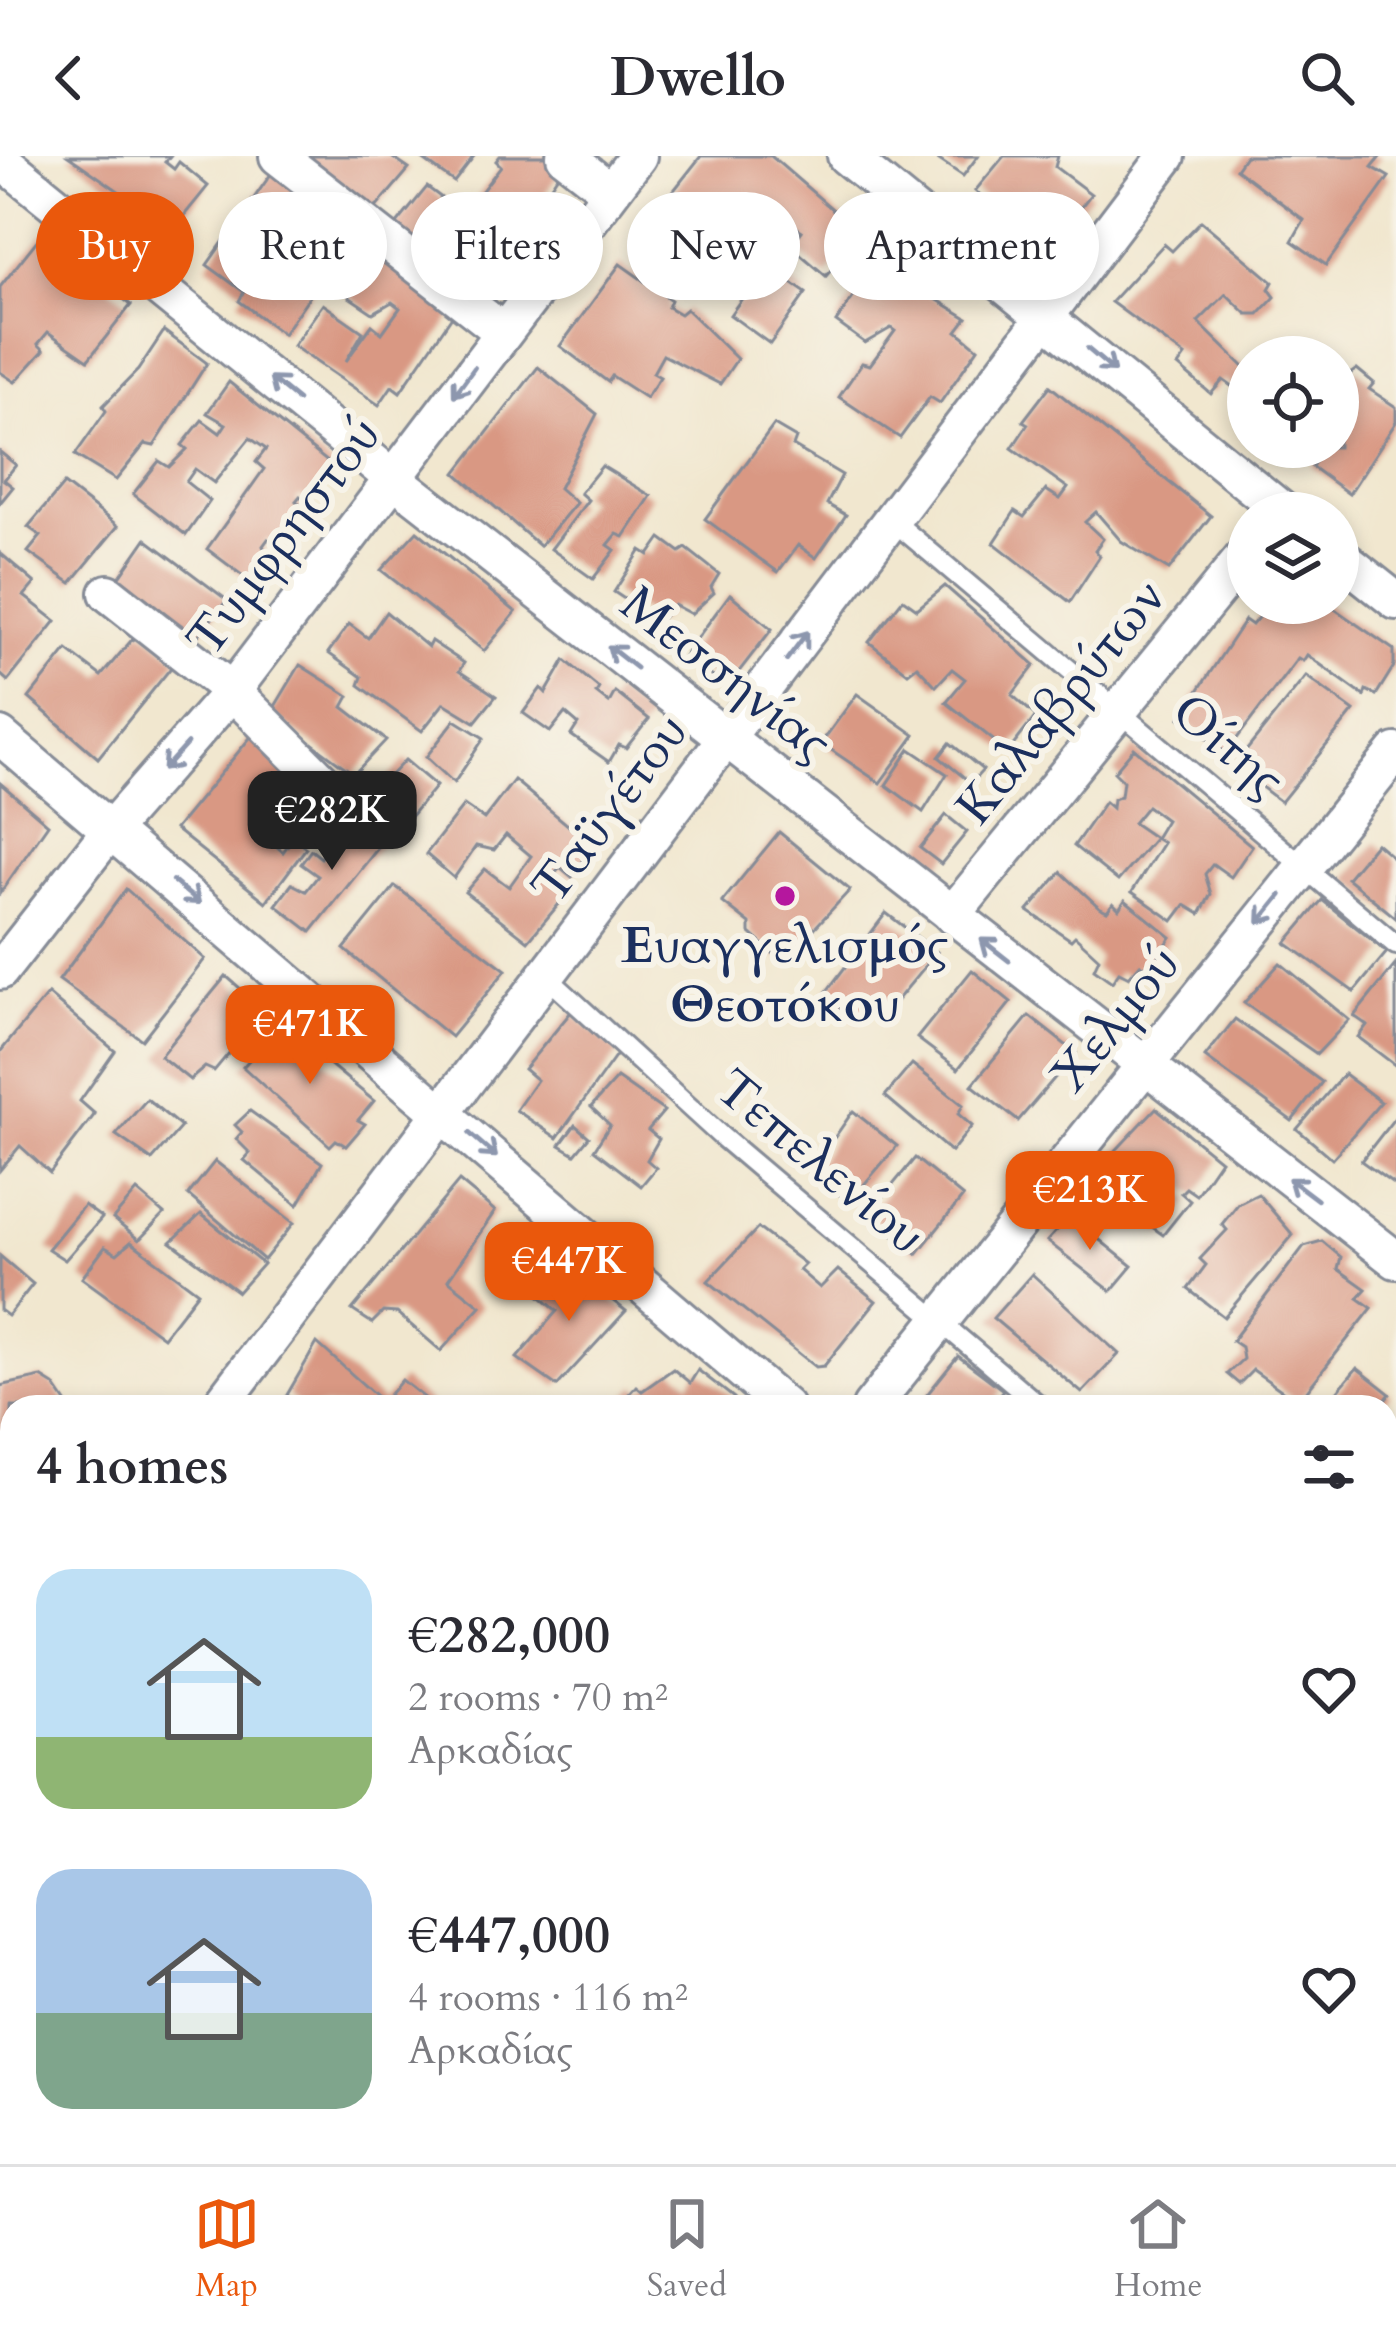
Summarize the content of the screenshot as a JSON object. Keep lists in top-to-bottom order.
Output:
{
  "streets": {
    "street": [
      "Τυμφρηστού",
      "Μεσσηνίας",
      "Καλαβρύτων",
      "Ταϋγέτου",
      "Χελμού"
    ],
    "lane": ["Οίτης", "Τεπελενίου"]
  },
  "crossings": [
    ["Τυμφρηστού", "Μεσσηνίας"],
    ["Μεσσηνίας", "Καλαβρύτων"],
    ["Μεσσηνίας", "Ταϋγέτου"],
    ["Μεσσηνίας", "Χελμού"],
    ["Καλαβρύτων", "Οίτης"],
    ["Οίτης", "Ταϋγέτου"],
    ["Οίτης", "Χελμού"],
    ["Ταϋγέτου", "Τεπελενίου"],
    ["Χελμού", "Τεπελενίου"]
  ],
  "one_way": ["Τυμφρηστού"],
  "places": ["Ευαγγελισμός Θεοτόκου"],
  "page": {
    "header": "Dwello",
    "chip": [
      "Buy",
      "Rent",
      "Filters",
      "New",
      "Apartment"
    ],
    "price": [
      "€282K",
      "€471K",
      "€213K",
      "€447K"
    ],
    "heading": "4 homes",
    "list": [
      {
        "name": "€282,000",
        "note": "2 rooms · 70 m² · Αρκαδίας"
      },
      {
        "name": "€447,000",
        "note": "4 rooms · 116 m² · Αρκαδίας"
      }
    ],
    "tabs": ["Map", "Saved", "Home"]
  }
}
